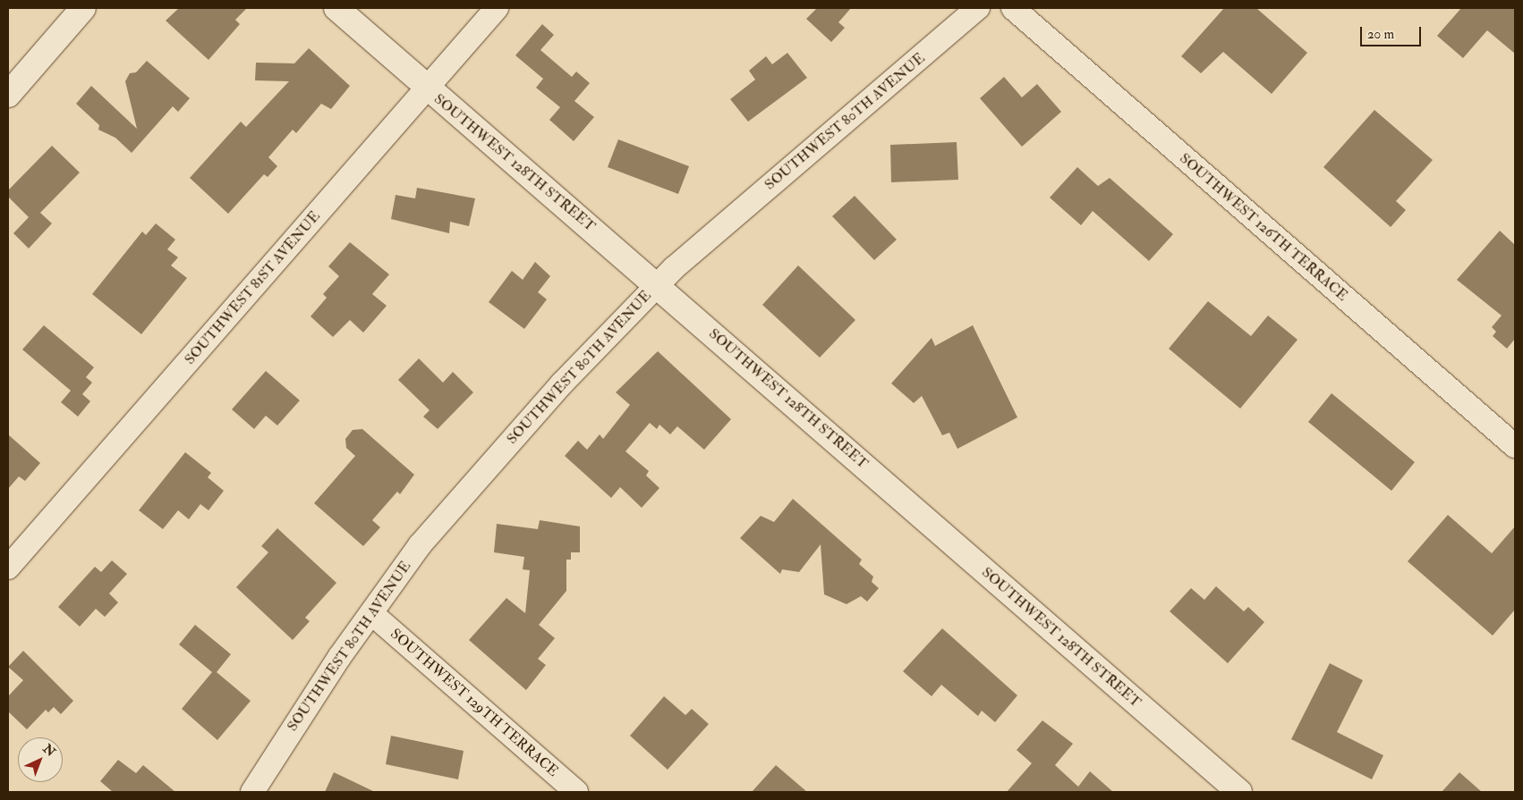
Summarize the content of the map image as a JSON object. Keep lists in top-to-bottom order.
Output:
{
  "streets": {
    "street": [
      "SOUTHWEST 80TH AVENUE",
      "SOUTHWEST 128TH STREET",
      "SOUTHWEST 126TH TERRACE",
      "SOUTHWEST 81ST AVENUE",
      "SOUTHWEST 129TH TERRACE"
    ]
  },
  "crossings": [
    ["SOUTHWEST 80TH AVENUE", "SOUTHWEST 128TH STREET"],
    ["SOUTHWEST 80TH AVENUE", "SOUTHWEST 129TH TERRACE"],
    ["SOUTHWEST 128TH STREET", "SOUTHWEST 81ST AVENUE"]
  ],
  "scale_bar": "20 m",
  "north": "top right"
}
